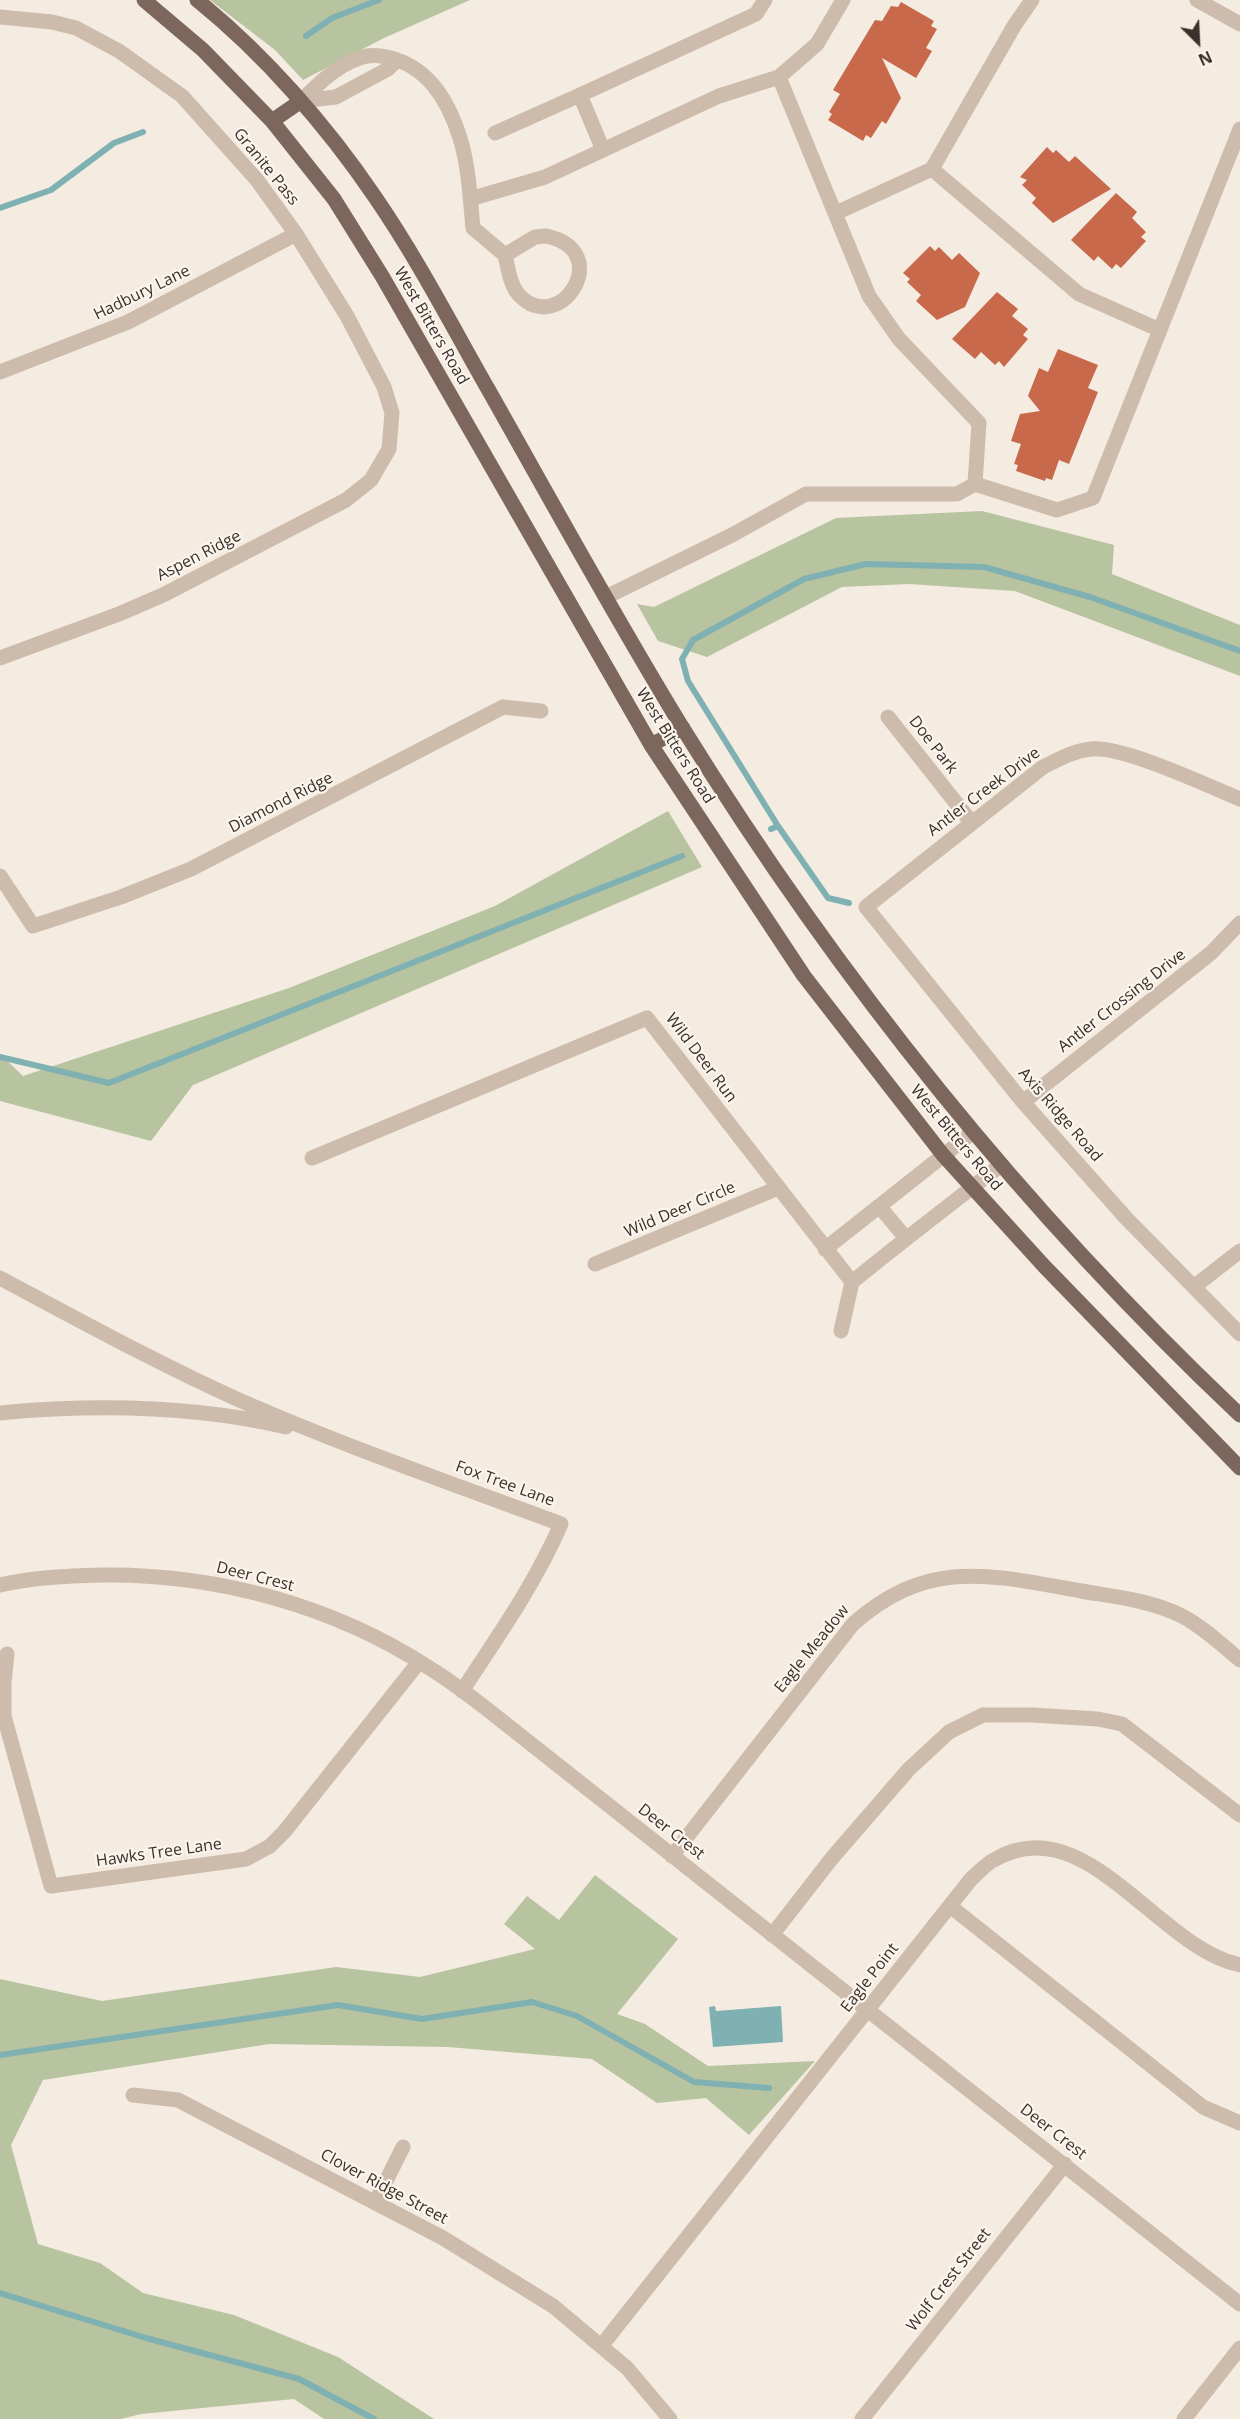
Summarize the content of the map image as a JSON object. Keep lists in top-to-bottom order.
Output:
{
  "streets": {
    "main road": ["West Bitters Road"],
    "street": [
      "Granite Pass",
      "Hadbury Lane",
      "Aspen Ridge",
      "Doe Park",
      "Antler Creek Drive",
      "Diamond Ridge",
      "Antler Crossing Drive",
      "Wild Deer Run",
      "Axis Ridge Road",
      "Wild Deer Circle",
      "Fox Tree Lane",
      "Deer Crest",
      "Eagle Meadow",
      "Hawks Tree Lane",
      "Eagle Point",
      "Clover Ridge Street",
      "Wolf Crest Street"
    ]
  },
  "crossings": [
    ["Granite Pass", "Hadbury Lane"],
    ["Granite Pass", "Aspen Ridge"],
    ["Doe Park", "Antler Creek Drive"],
    ["Antler Creek Drive", "Axis Ridge Road"],
    ["Antler Crossing Drive", "Axis Ridge Road"],
    ["Wild Deer Run", "Wild Deer Circle"],
    ["Fox Tree Lane", "Deer Crest"],
    ["Deer Crest", "Eagle Meadow"],
    ["Deer Crest", "Hawks Tree Lane"],
    ["Deer Crest", "Eagle Point"],
    ["Deer Crest", "Wolf Crest Street"],
    ["Eagle Point", "Clover Ridge Street"]
  ],
  "north": "bottom right"
}
